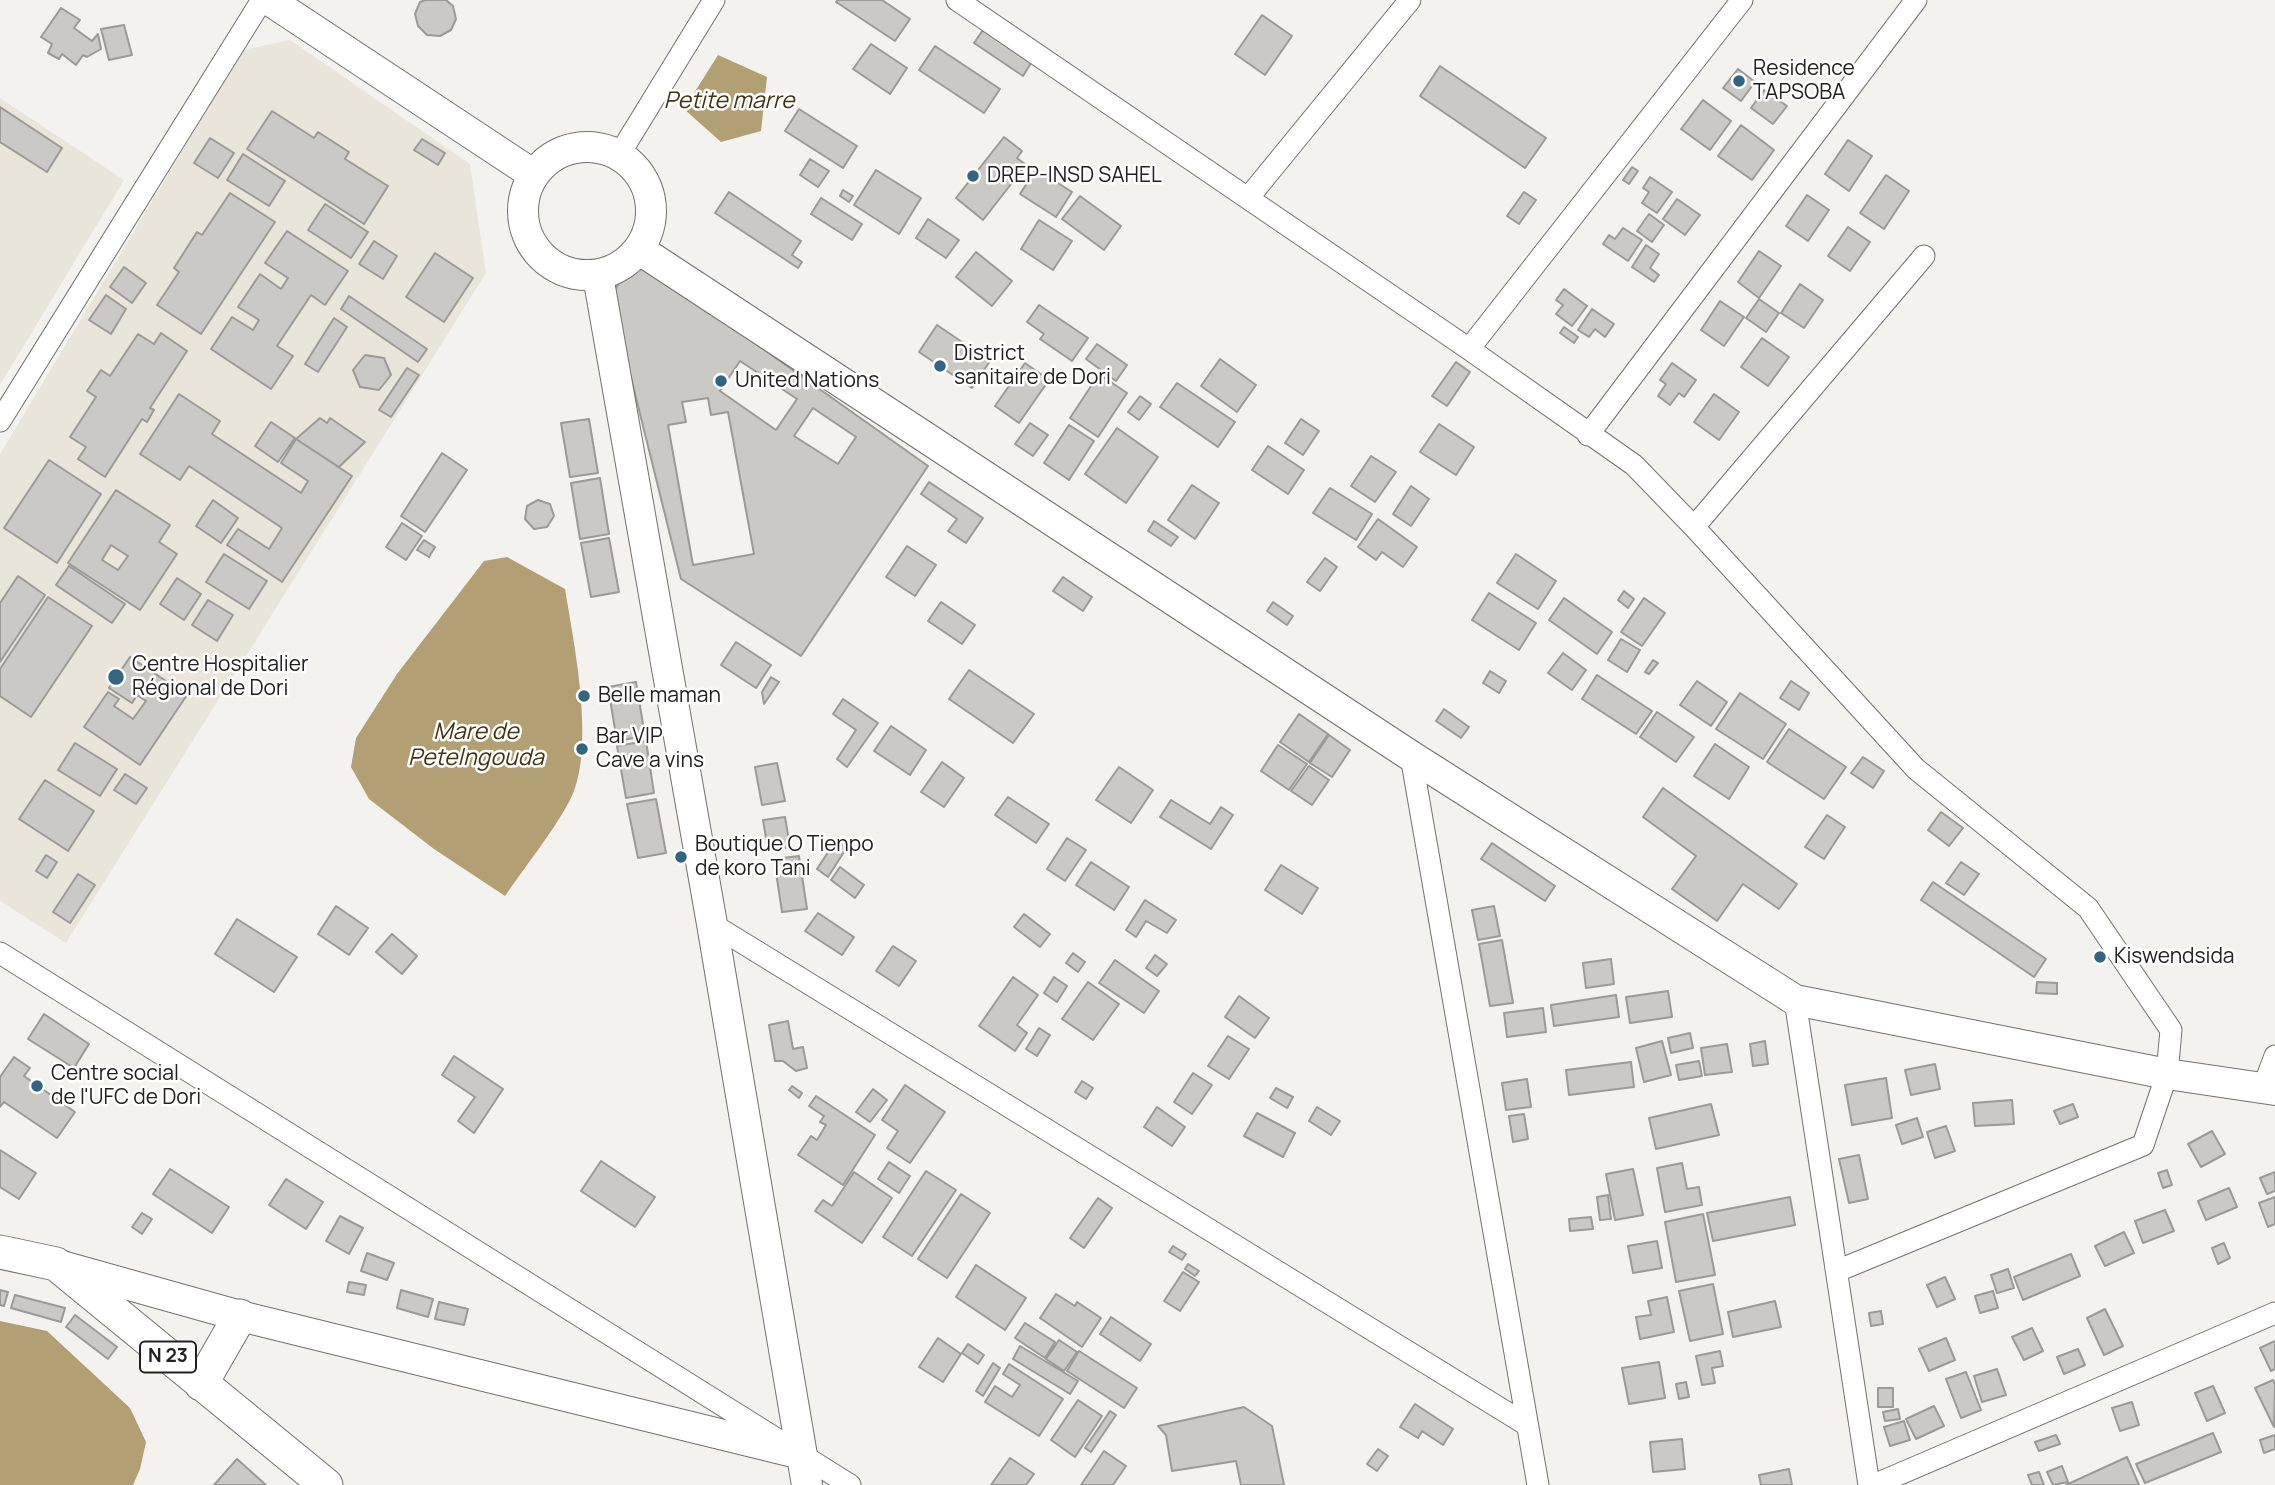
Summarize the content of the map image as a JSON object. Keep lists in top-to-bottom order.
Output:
{
  "streets": {
    "main road": ["N 23"]
  },
  "water": ["Petite marre", "Mare de Petelngouda"],
  "places": [
    "Residence TAPSOBA",
    "DREP-INSD SAHEL",
    "District sanitaire de Dori",
    "United Nations",
    "Centre Hospitalier Régional de Dori",
    "Belle maman",
    "Bar VIP Cave a vins",
    "Boutique O Tienpo de koro Tani",
    "Kiswendsida",
    "Centre social de l'UFC de Dori"
  ]
}
